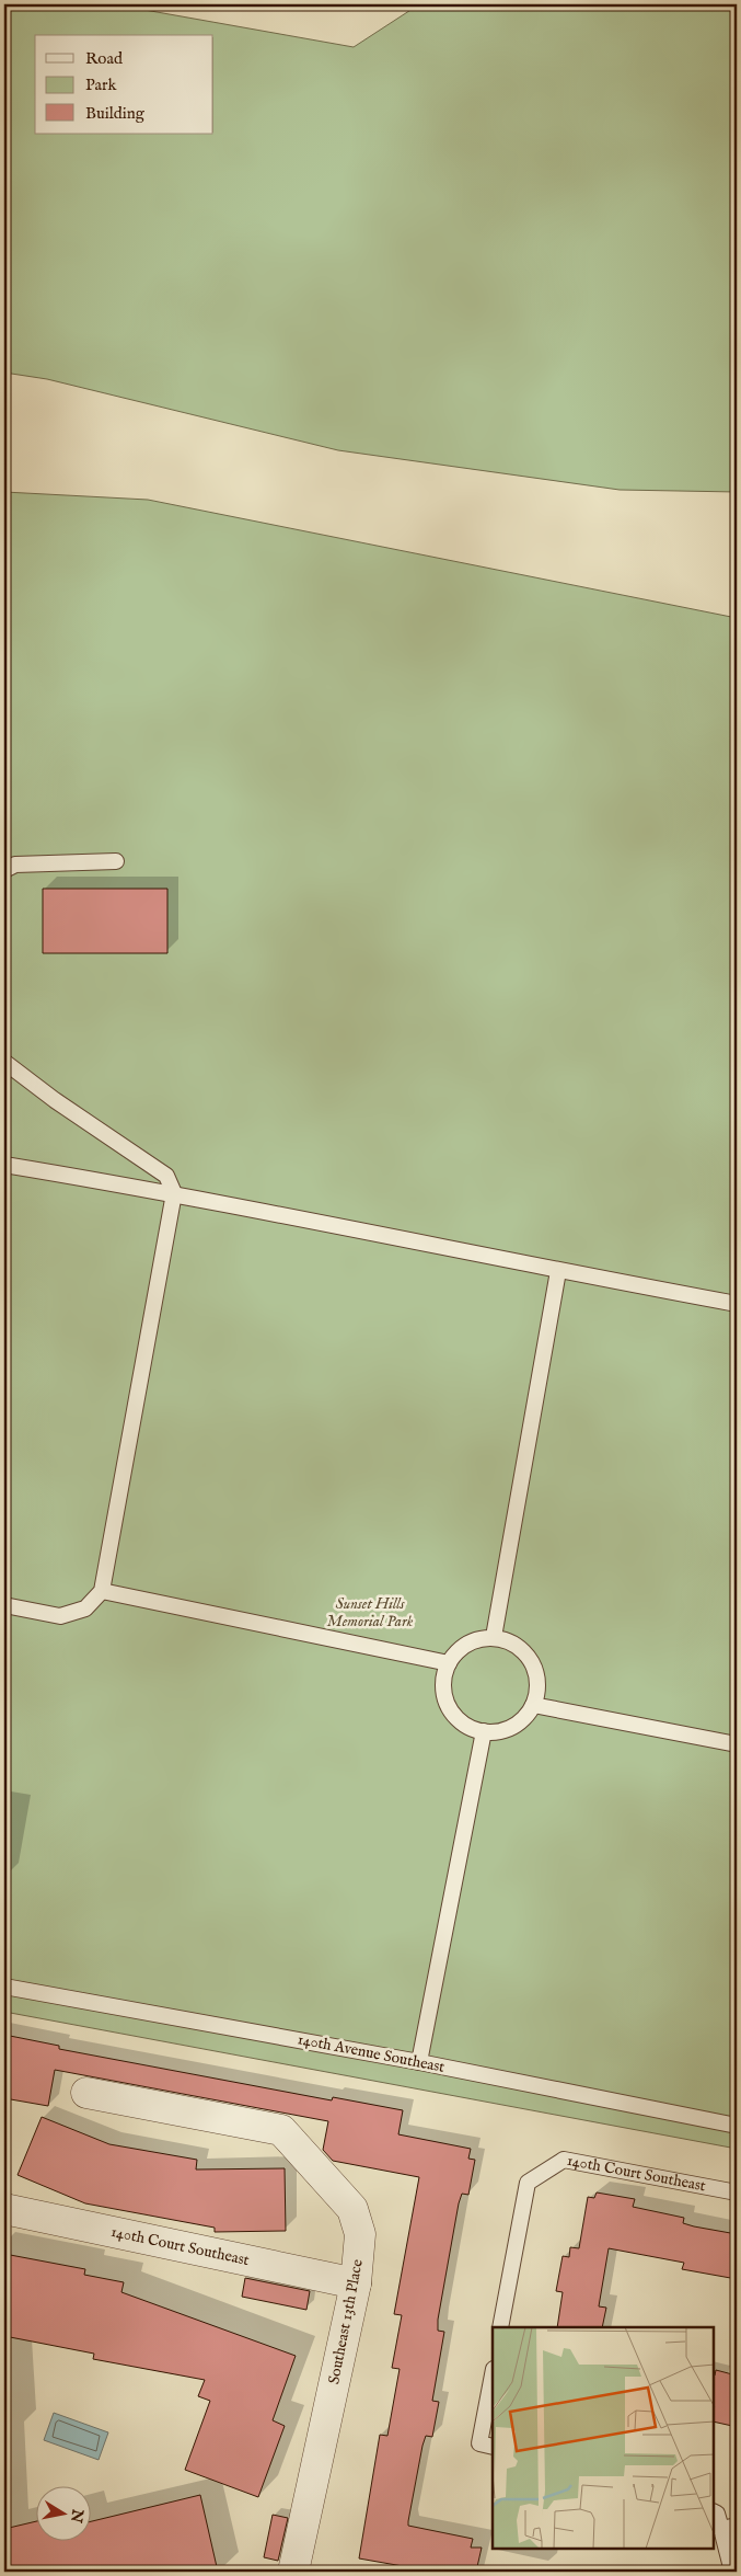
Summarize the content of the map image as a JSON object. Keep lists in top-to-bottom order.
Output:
{
  "streets": {
    "street": ["140th Court Southeast", "Southeast 13th Place"],
    "lane": ["140th Avenue Southeast"]
  },
  "crossings": [
    ["140th Court Southeast", "Southeast 13th Place"]
  ],
  "parks": ["Sunset Hills Memorial Park"],
  "legend": ["Road", "Park", "Building"],
  "north": "right"
}
